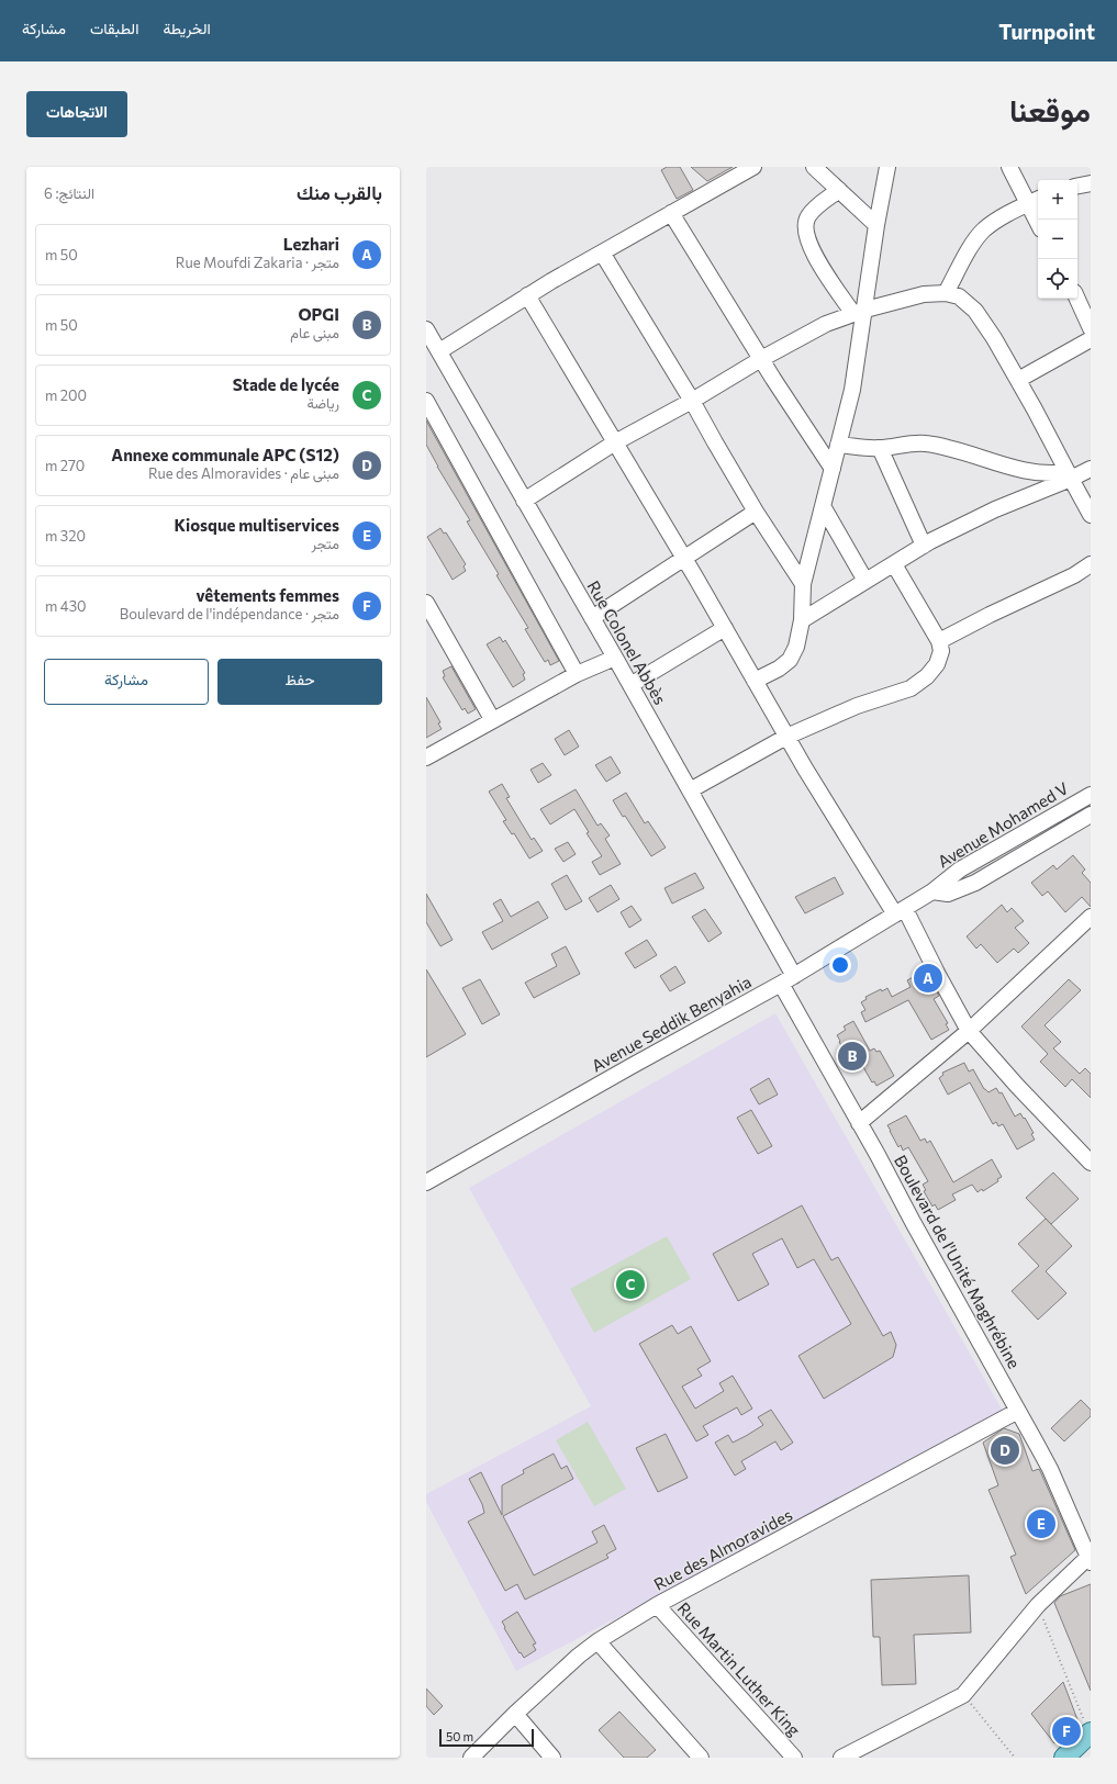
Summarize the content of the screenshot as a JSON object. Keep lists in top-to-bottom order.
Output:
{
  "streets": {
    "street": [
      "Rue Colonel Abbès",
      "Avenue Mohamed V",
      "Avenue Seddik Benyahia",
      "Boulevard de l'Unité Maghrébine",
      "Rue des Almoravides",
      "Rue Martin Luther King"
    ]
  },
  "crossings": [
    ["Rue Colonel Abbès", "Avenue Seddik Benyahia"],
    ["Avenue Mohamed V", "Avenue Seddik Benyahia"],
    ["Avenue Seddik Benyahia", "Boulevard de l'Unité Maghrébine"],
    ["Boulevard de l'Unité Maghrébine", "Rue des Almoravides"],
    ["Rue des Almoravides", "Rue Martin Luther King"]
  ],
  "scale_bar": "50 m",
  "page": {
    "header": "Turnpoint",
    "nav": ["الخريطة", "الطبقات", "مشاركة"],
    "title": "موقعنا",
    "buttons": [
      "الاتجاهات",
      ["حفظ", "مشاركة"]
    ],
    "heading": ["بالقرب منك", "النتائج: 6"],
    "map_buttons": ["+", "−"],
    "list": [
      {
        "mark": "A",
        "name": "Lezhari",
        "note": "متجر · Rue Moufdi Zakaria",
        "value": "50 m"
      },
      {
        "mark": "B",
        "name": "OPGI",
        "note": "مبنى عام",
        "value": "50 m"
      },
      {
        "mark": "C",
        "name": "Stade de lycée",
        "note": "رياضة",
        "value": "200 m"
      },
      {
        "mark": "D",
        "name": "Annexe communale APC (S12)",
        "note": "مبنى عام · Rue des Almoravides",
        "value": "270 m"
      },
      {
        "mark": "E",
        "name": "Kiosque multiservices",
        "note": "متجر",
        "value": "320 m"
      },
      {
        "mark": "F",
        "name": "vêtements femmes",
        "note": "متجر · Boulevard de l'indépendance",
        "value": "430 m"
      }
    ],
    "pins": [
      "A",
      "B",
      "C",
      "D",
      "E",
      "F"
    ],
    "scale": "50 m"
  }
}
